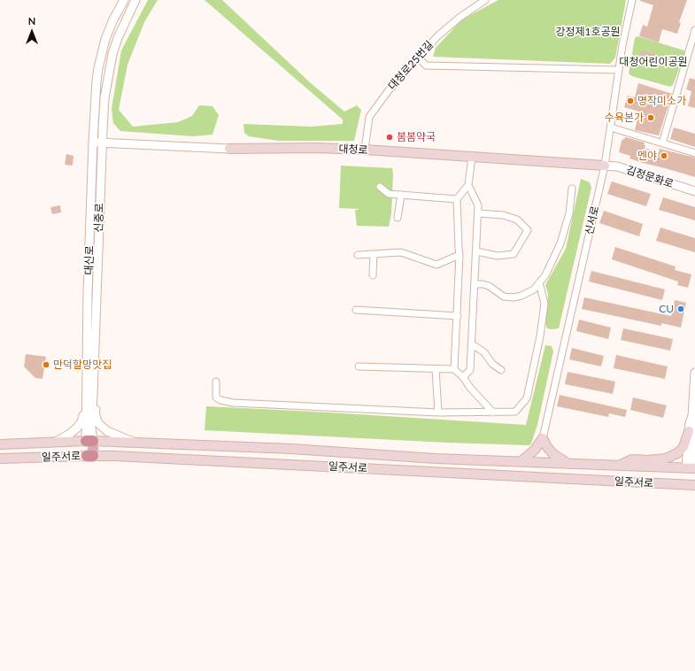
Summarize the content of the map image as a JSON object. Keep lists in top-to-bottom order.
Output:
{
  "streets": {
    "main road": ["대청로", "일주서로"],
    "street": [
      "대청로25번길",
      "김정문화로",
      "신중로",
      "신서로",
      "대신로"
    ]
  },
  "crossings": [
    ["대청로25번길", "대청로"],
    ["대청로", "김정문화로"],
    ["대청로", "신중로"],
    ["대청로", "신서로"],
    ["대청로", "대신로"],
    ["김정문화로", "신서로"],
    ["신중로", "대신로"],
    ["신중로", "일주서로"]
  ],
  "parks": ["강정제1호공원", "대청어린이공원"],
  "places": [
    "명작미소가",
    "수육본가",
    "봄봄약국",
    "멘야",
    "CU",
    "만덕할망맛집"
  ],
  "north": "top"
}
